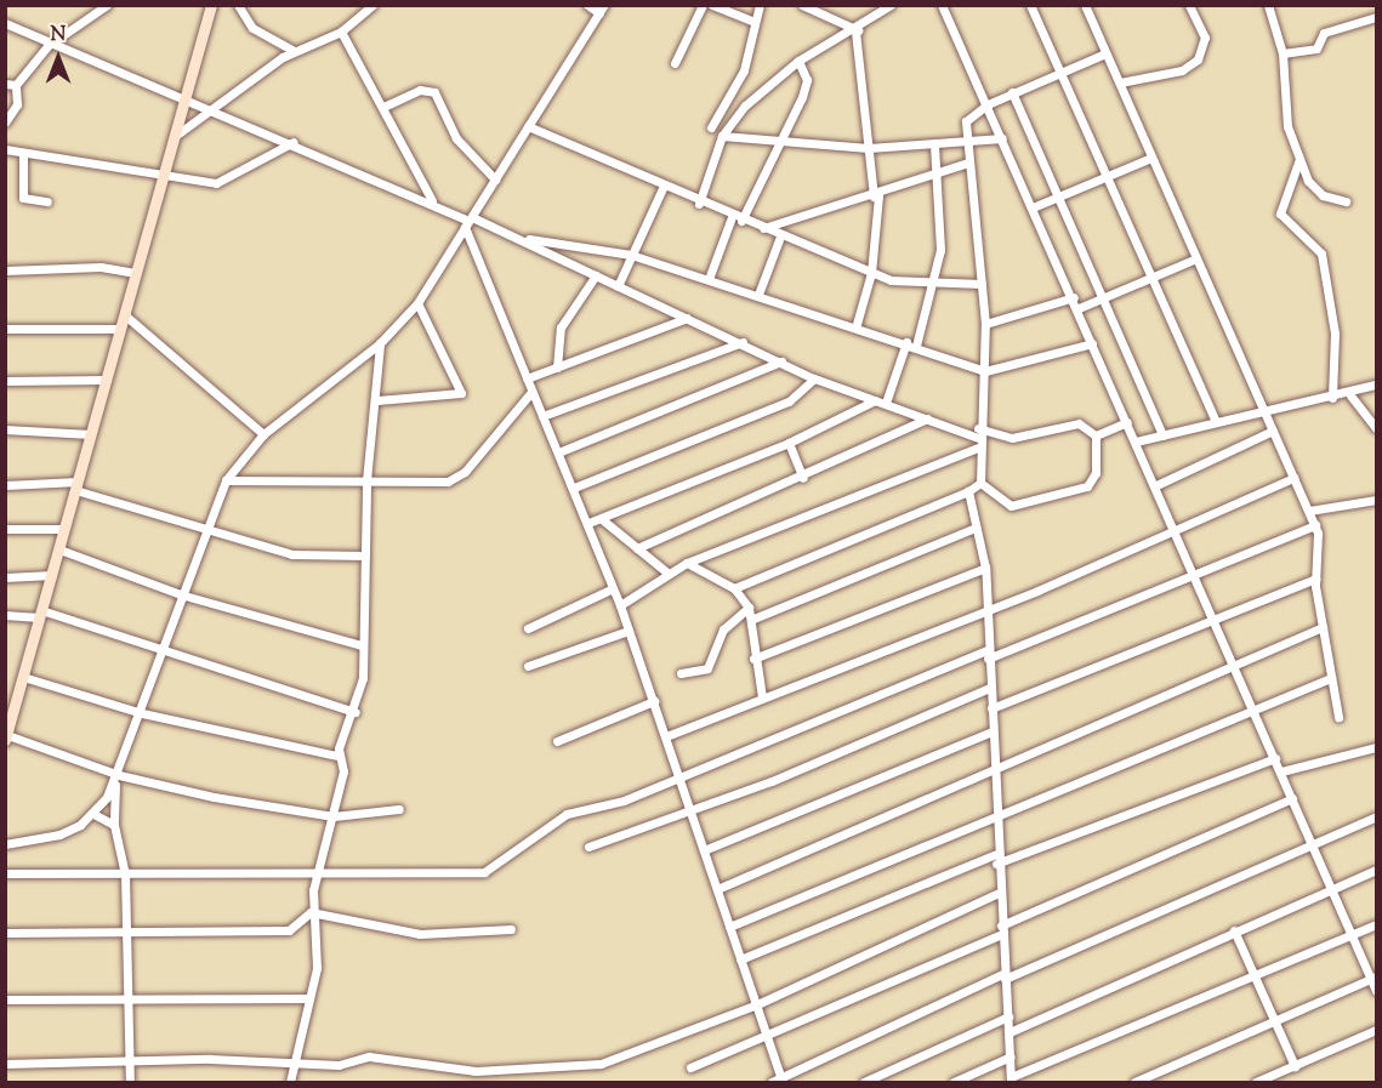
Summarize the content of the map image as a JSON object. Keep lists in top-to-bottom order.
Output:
{
  "north": "top"
}
